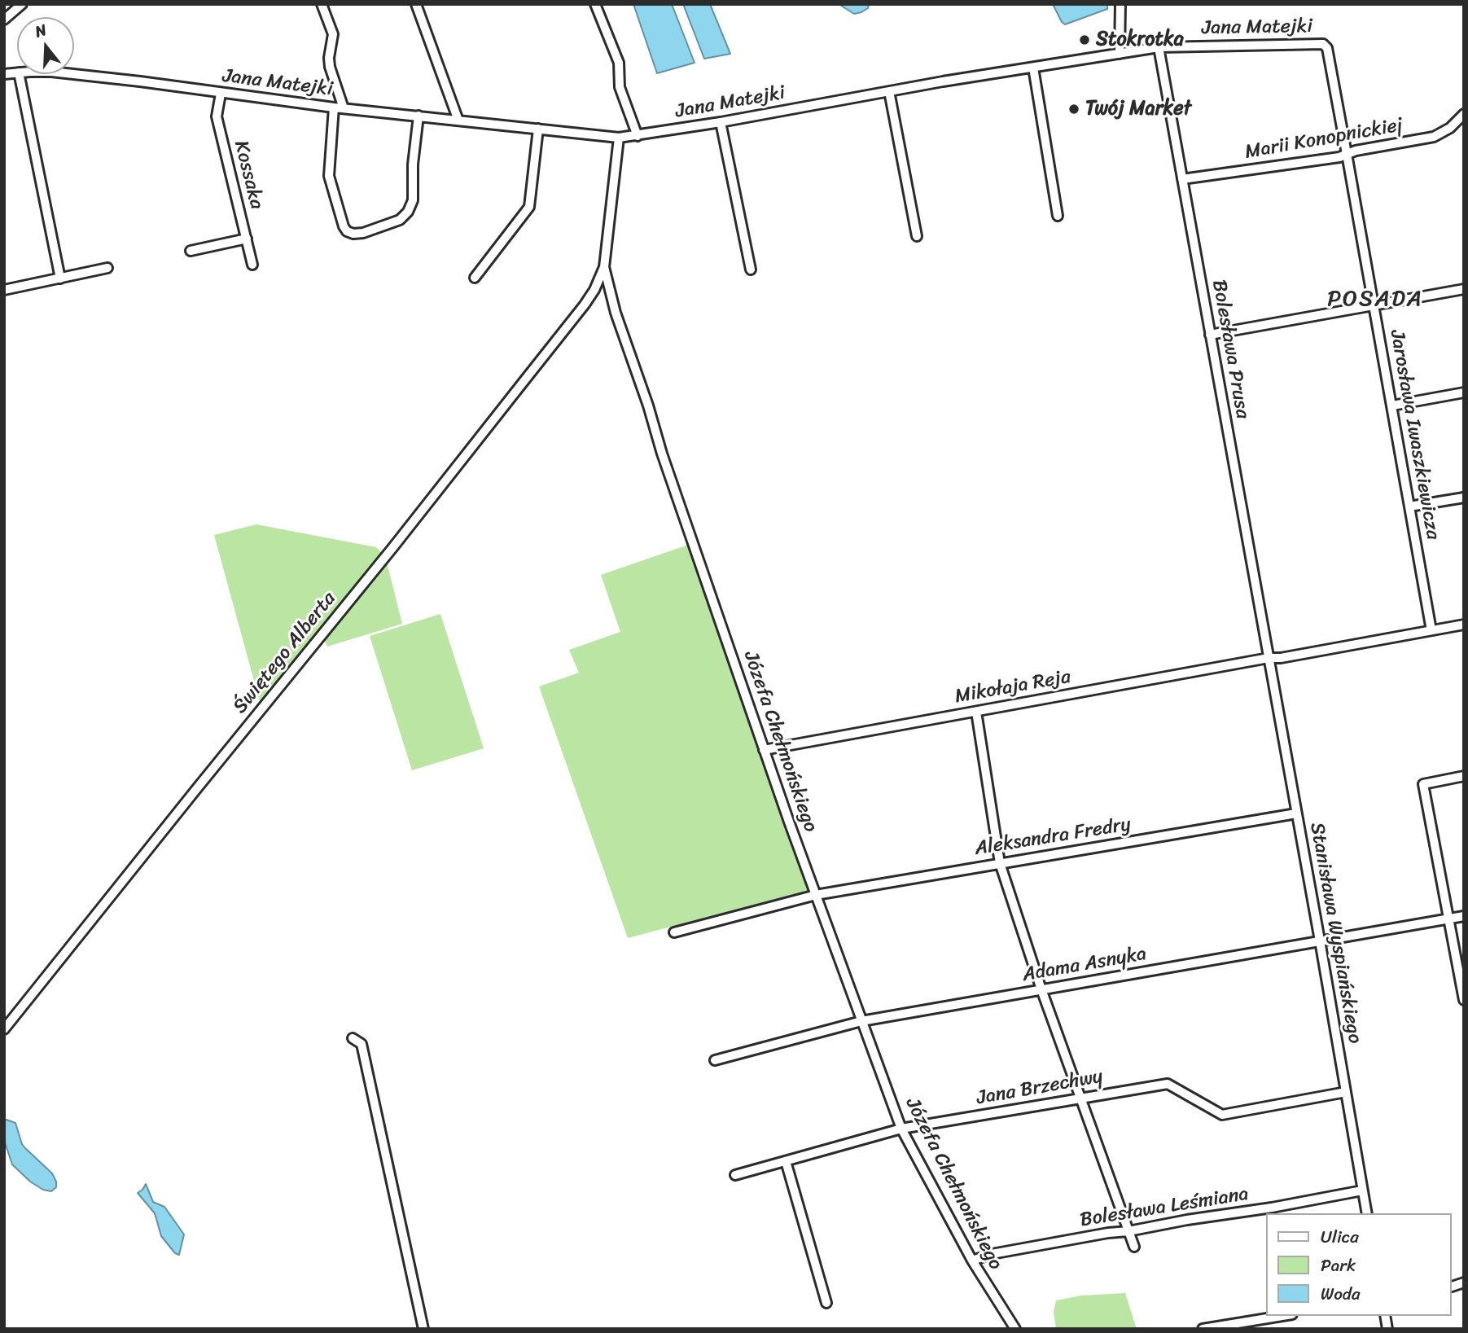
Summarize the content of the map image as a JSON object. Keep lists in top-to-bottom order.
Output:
{
  "streets": {
    "street": [
      "Jana Matejki",
      "Marii Konopnickiej",
      "Kossaka",
      "Bolesława Prusa",
      "Jarosława Iwaszkiewicza",
      "Świętego Alberta",
      "Mikołaja Reja",
      "Józefa Chełmońskiego",
      "Aleksandra Fredry",
      "Stanisława Wyspiańskiego",
      "Adama Asnyka",
      "Jana Brzechwy",
      "Bolesława Leśmiana"
    ]
  },
  "crossings": [
    ["Jana Matejki", "Kossaka"],
    ["Jana Matejki", "Bolesława Prusa"],
    ["Jana Matejki", "Jarosława Iwaszkiewicza"],
    ["Jana Matejki", "Józefa Chełmońskiego"],
    ["Marii Konopnickiej", "Bolesława Prusa"],
    ["Marii Konopnickiej", "Jarosława Iwaszkiewicza"],
    ["Bolesława Prusa", "Mikołaja Reja"],
    ["Bolesława Prusa", "Stanisława Wyspiańskiego"],
    ["Jarosława Iwaszkiewicza", "Mikołaja Reja"],
    ["Świętego Alberta", "Józefa Chełmońskiego"],
    ["Mikołaja Reja", "Józefa Chełmońskiego"],
    ["Mikołaja Reja", "Stanisława Wyspiańskiego"],
    ["Józefa Chełmońskiego", "Aleksandra Fredry"],
    ["Józefa Chełmońskiego", "Adama Asnyka"],
    ["Józefa Chełmońskiego", "Jana Brzechwy"],
    ["Józefa Chełmońskiego", "Bolesława Leśmiana"],
    ["Aleksandra Fredry", "Stanisława Wyspiańskiego"],
    ["Stanisława Wyspiańskiego", "Adama Asnyka"],
    ["Stanisława Wyspiańskiego", "Jana Brzechwy"],
    ["Stanisława Wyspiańskiego", "Bolesława Leśmiana"]
  ],
  "districts": ["POSADA"],
  "places": ["Stokrotka", "Twój Market"],
  "legend": ["Ulica", "Park", "Woda"],
  "north": "top"
}
